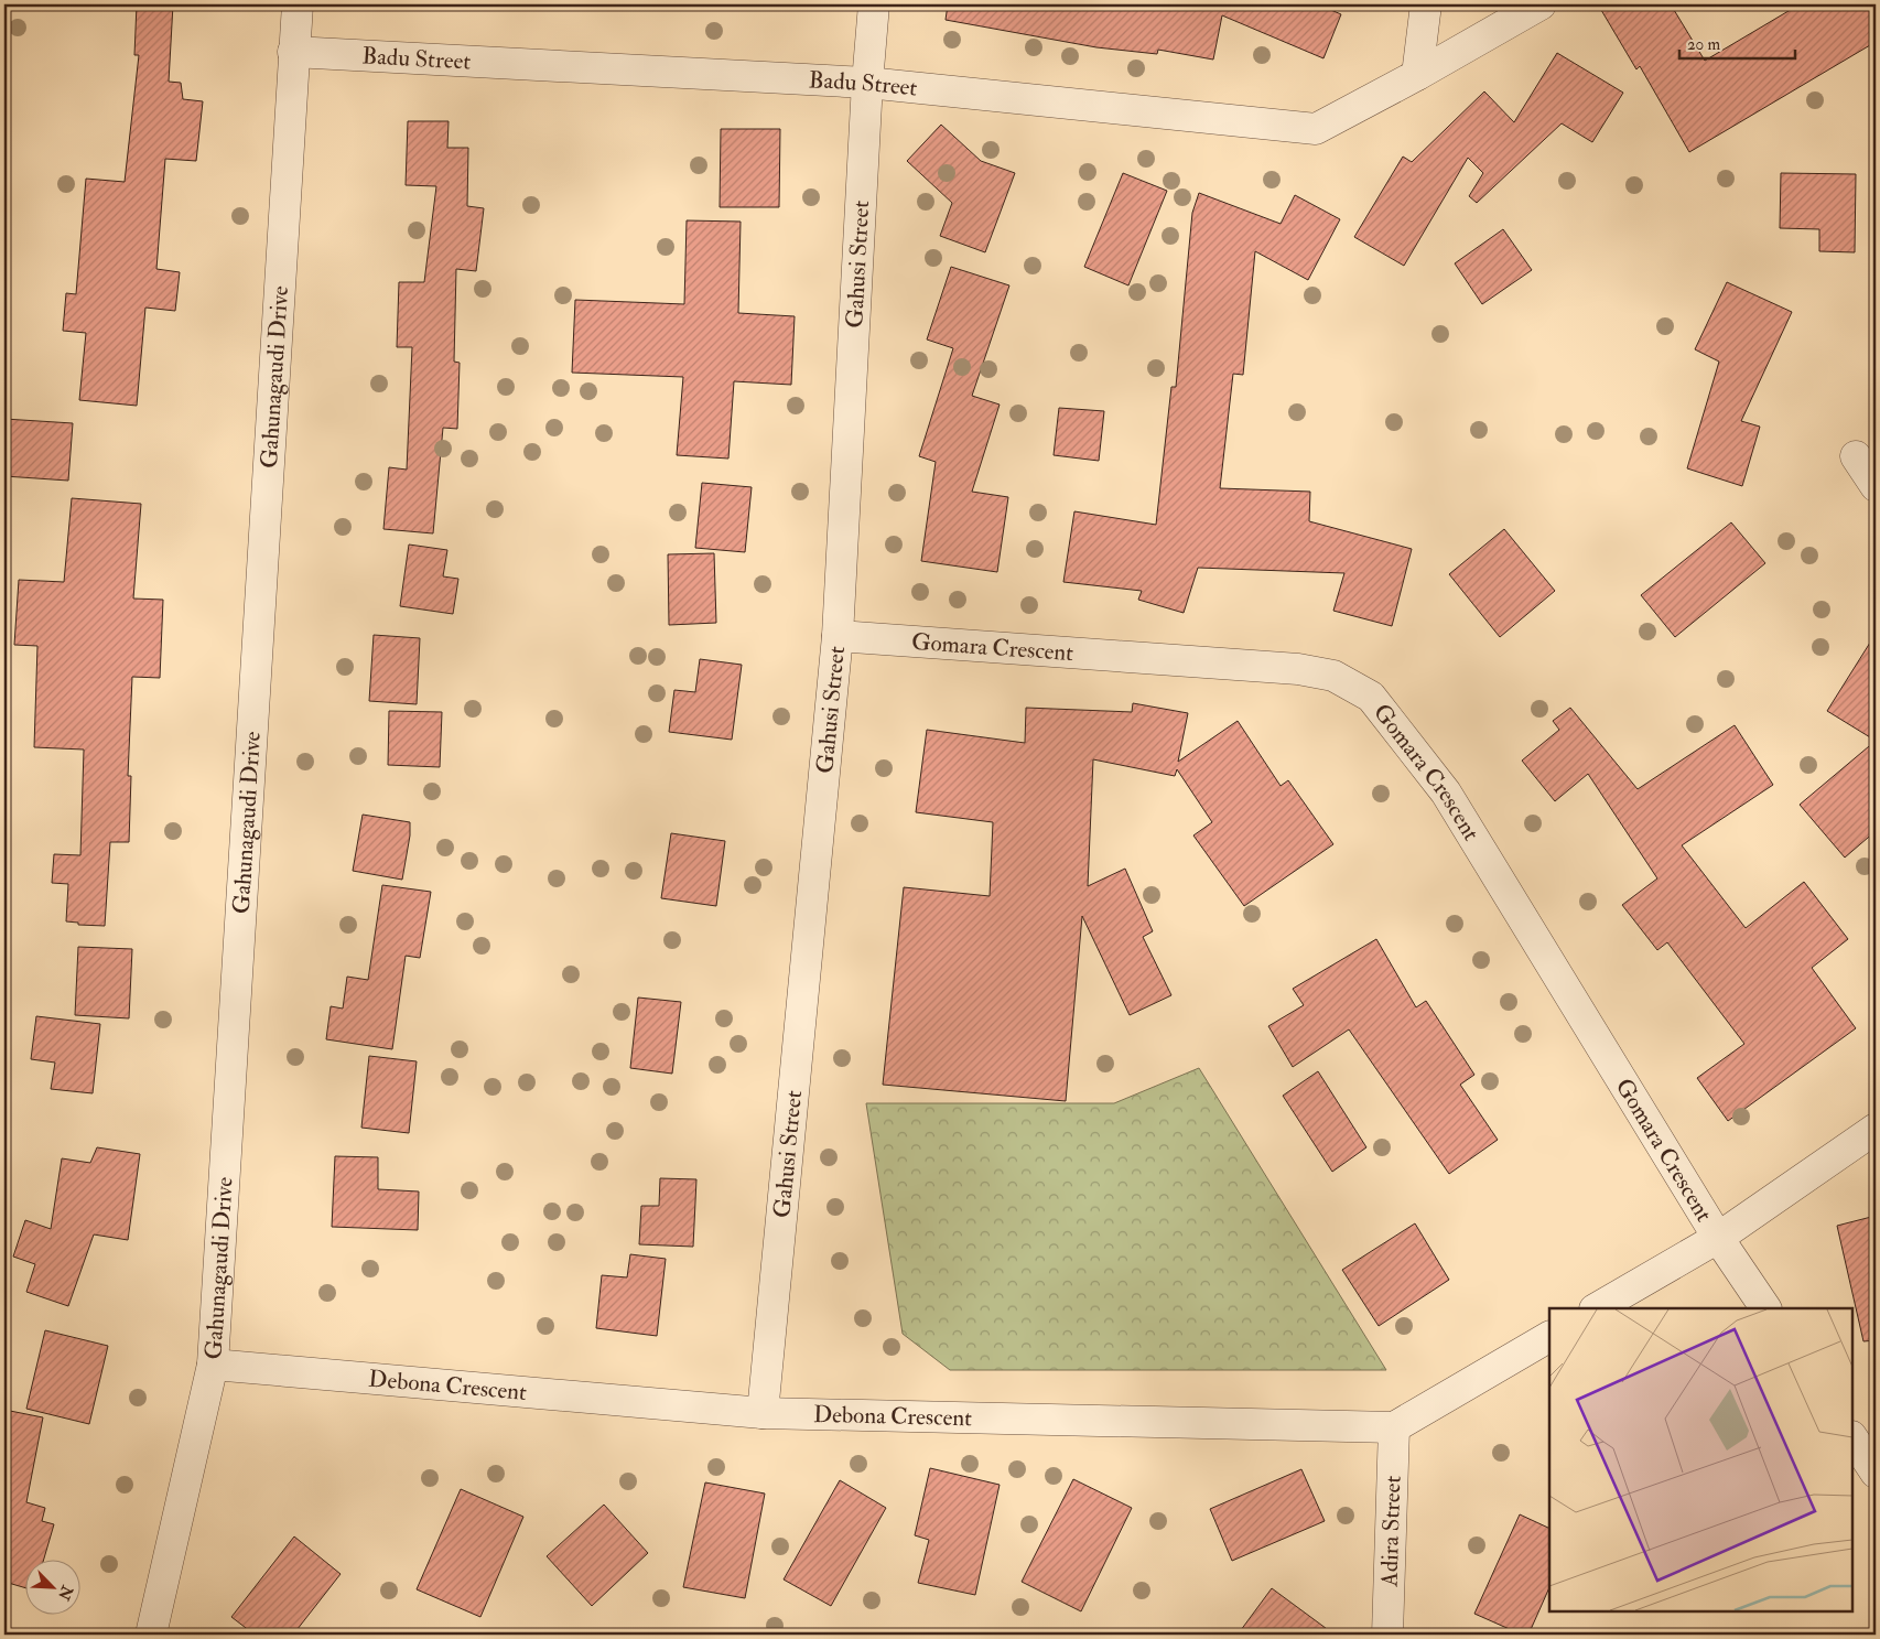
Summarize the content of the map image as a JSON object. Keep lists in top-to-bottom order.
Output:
{
  "streets": {
    "street": [
      "Badu Street",
      "Gahusi Street",
      "Gahunagaudi Drive",
      "Gomara Crescent",
      "Debona Crescent",
      "Adira Street"
    ]
  },
  "crossings": [
    ["Badu Street", "Gahusi Street"],
    ["Badu Street", "Gahunagaudi Drive"],
    ["Gahusi Street", "Gomara Crescent"],
    ["Gahusi Street", "Debona Crescent"],
    ["Gahunagaudi Drive", "Debona Crescent"],
    ["Debona Crescent", "Adira Street"]
  ],
  "scale_bar": "20 m",
  "north": "bottom right"
}
